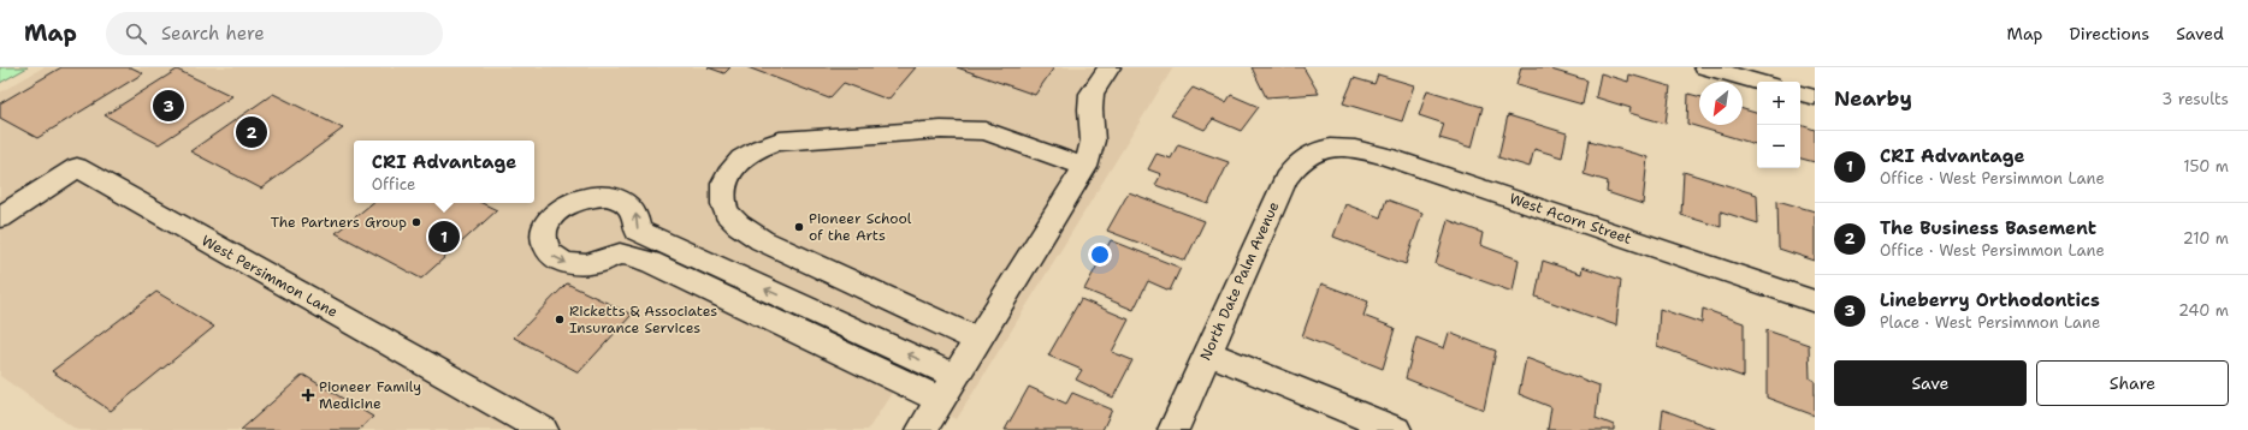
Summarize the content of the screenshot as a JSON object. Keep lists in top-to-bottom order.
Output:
{
  "streets": {
    "street": ["West Acorn Street", "West Persimmon Lane", "North Date Palm Avenue"]
  },
  "crossings": [
    ["West Acorn Street", "North Date Palm Avenue"]
  ],
  "places": {
    "other": ["The Partners Group", "Pioneer School of the Arts", "Ricketts & Associates Insurance Services"],
    "health": ["Pioneer Family Medicine"]
  },
  "north": "bottom left",
  "page": {
    "header": "Map",
    "search": "Search here",
    "nav": ["Map", "Directions", "Saved"],
    "heading": ["Nearby", "3 results"],
    "map_buttons": ["+", "−"],
    "pins": ["3", "2", "1"],
    "list": [
      {
        "mark": "1",
        "name": "CRI Advantage",
        "note": "Office · West Persimmon Lane",
        "value": "150 m"
      },
      {
        "mark": "2",
        "name": "The Business Basement",
        "note": "Office · West Persimmon Lane",
        "value": "210 m"
      },
      {
        "mark": "3",
        "name": "Lineberry Orthodontics",
        "note": "Place · West Persimmon Lane",
        "value": "240 m"
      }
    ],
    "popup": ["CRI Advantage", "Office"],
    "buttons": ["Save", "Share"]
  }
}
